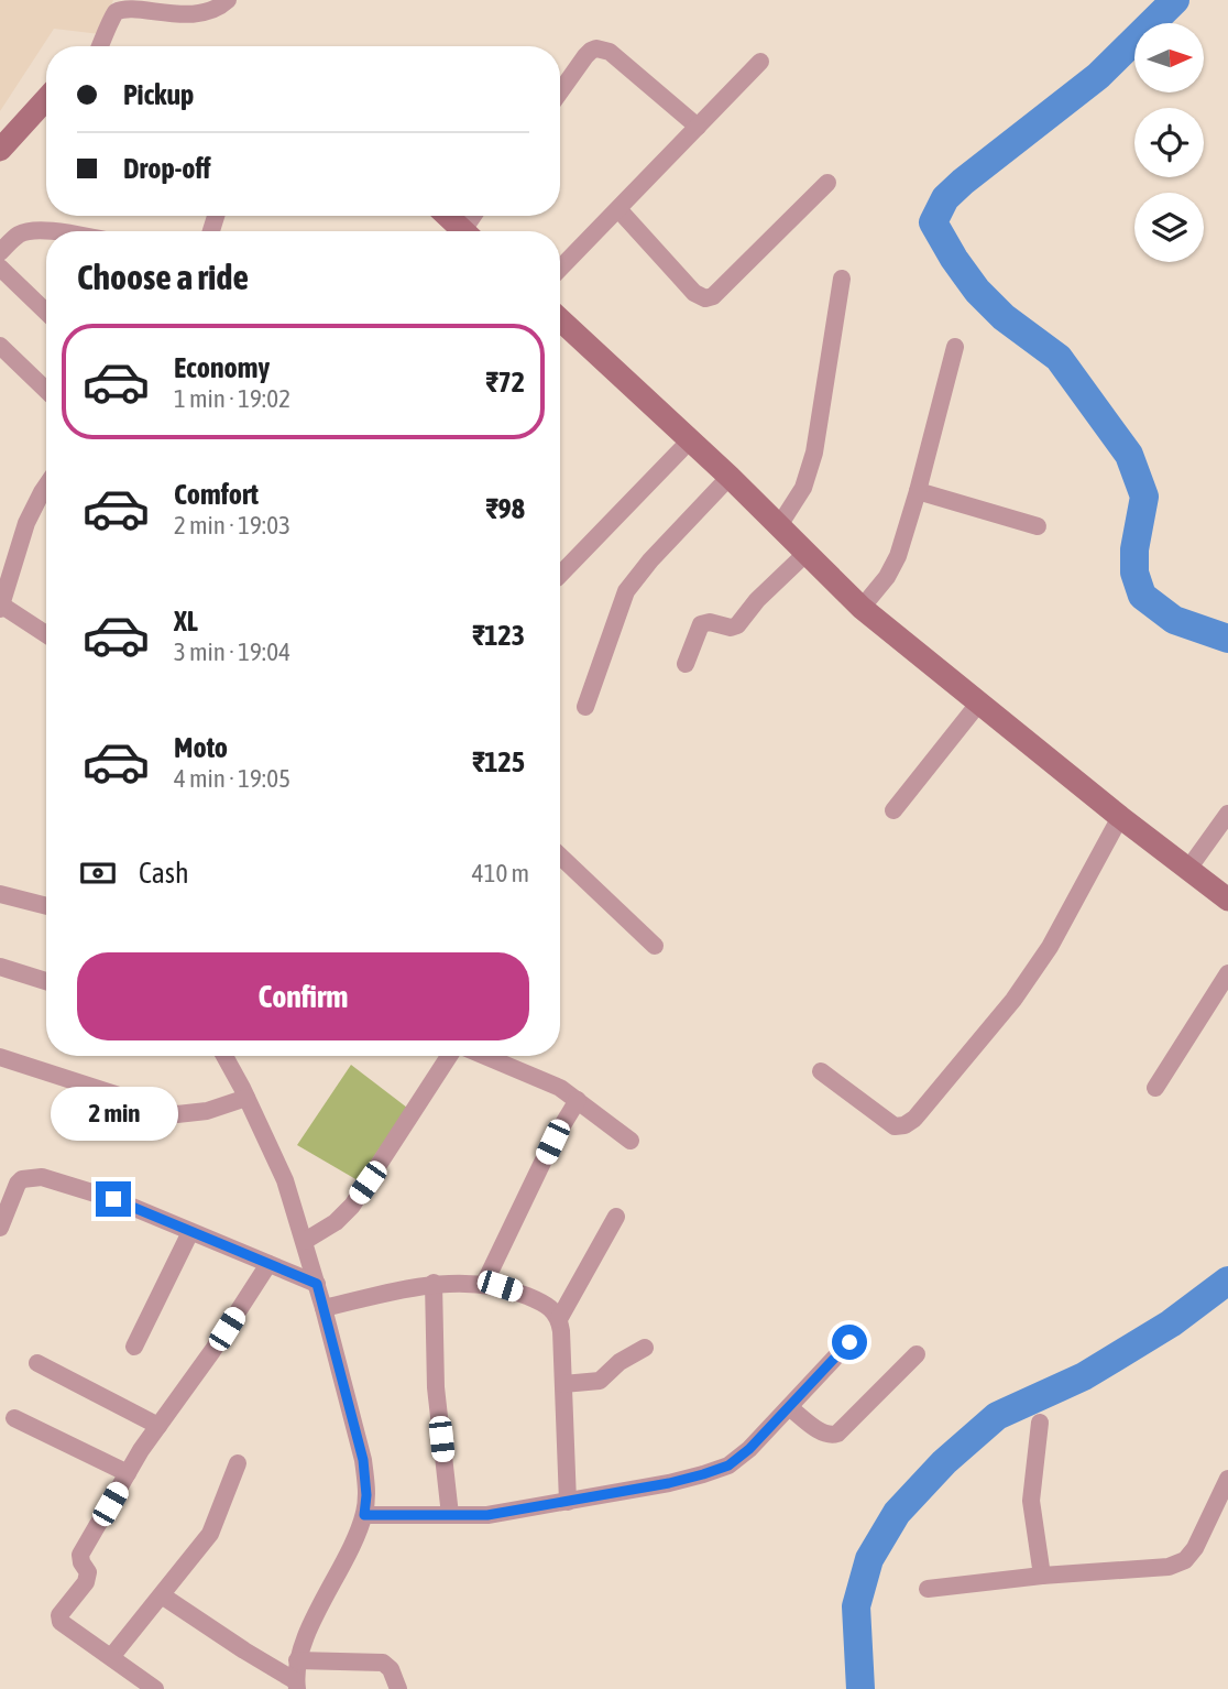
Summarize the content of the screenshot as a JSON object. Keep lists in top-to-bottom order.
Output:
{
  "north": "right",
  "page": {
    "banner": ["Pickup", "Drop-off"],
    "heading": "Choose a ride",
    "list": [
      {
        "name": "Economy",
        "note": "1 min · 19:02",
        "value": "₹72"
      },
      {
        "name": "Comfort",
        "note": "2 min · 19:03",
        "value": "₹98"
      },
      {
        "name": "XL",
        "note": "3 min · 19:04",
        "value": "₹123"
      },
      {
        "name": "Moto",
        "note": "4 min · 19:05",
        "value": "₹125"
      }
    ],
    "pay": ["Cash", "410 m"],
    "buttons": "Confirm",
    "bubble": "2 min"
  }
}
